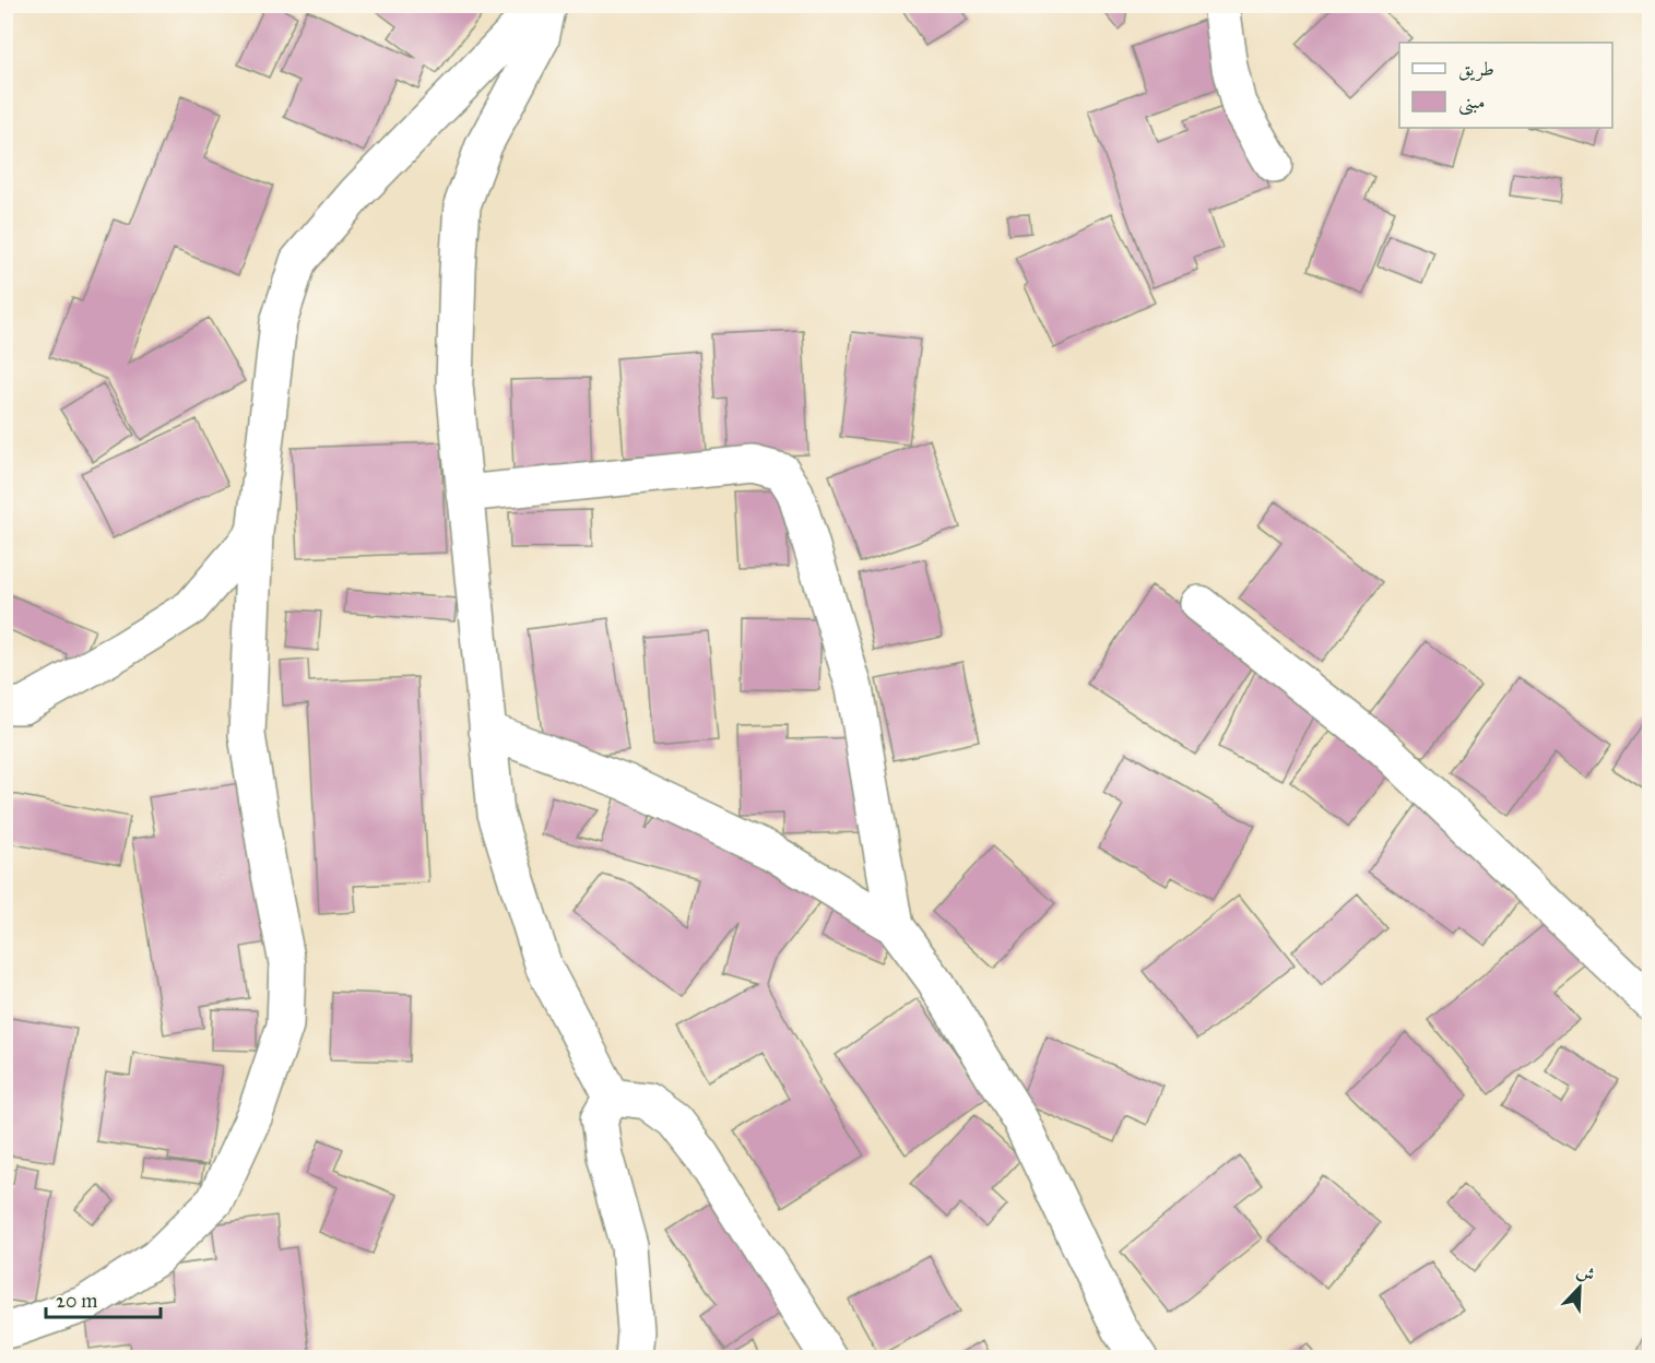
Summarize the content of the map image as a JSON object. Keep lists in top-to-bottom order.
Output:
{
  "legend": ["طريق", "مبنى"],
  "scale_bar": "20 m",
  "north": "top right"
}
